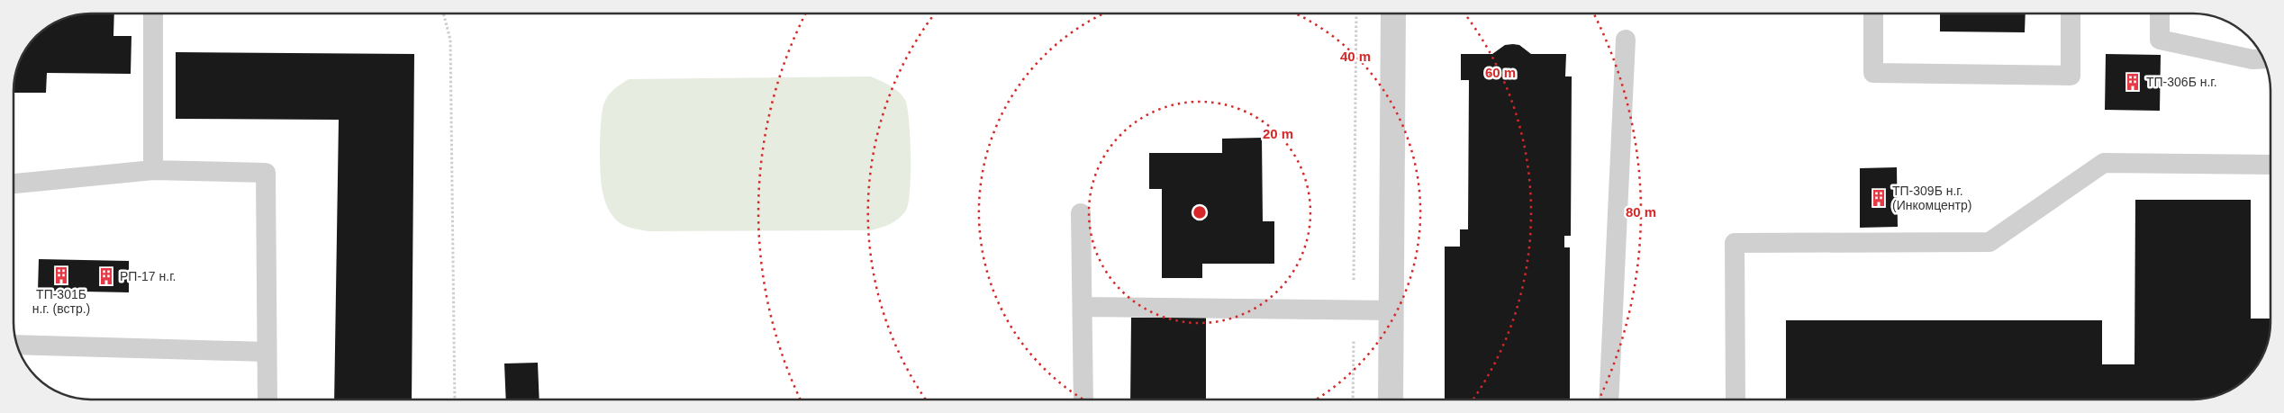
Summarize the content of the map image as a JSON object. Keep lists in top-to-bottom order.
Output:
{
  "places": {
    "building": [
      "ТП-306Б н.г.",
      "ТП-309Б н.г. (Инкомцентр)",
      "ТП-301Б н.г. (встр.)",
      "РП-17 н.г."
    ]
  },
  "rings": [
    "40 m",
    "60 m",
    "20 m",
    "80 m"
  ]
}
